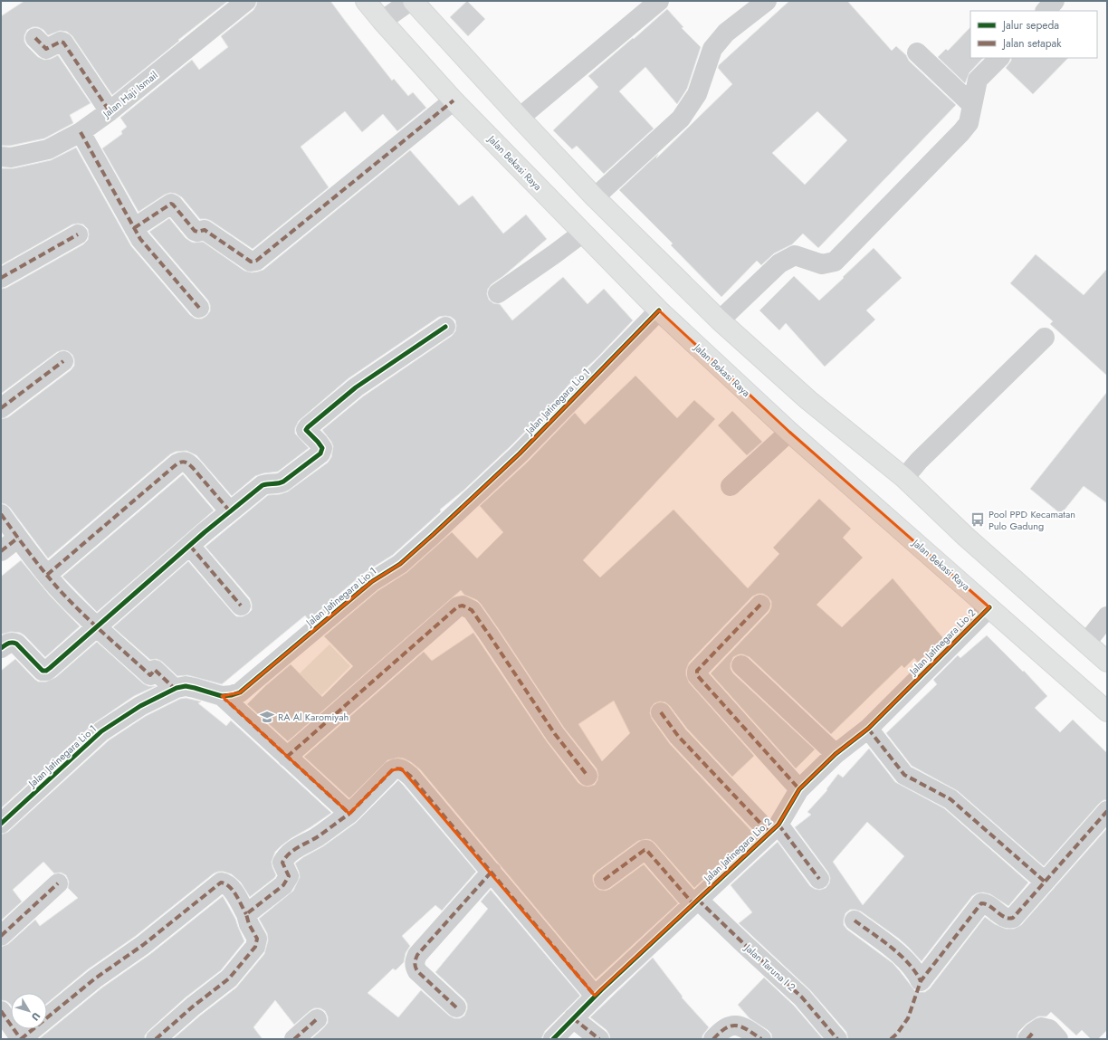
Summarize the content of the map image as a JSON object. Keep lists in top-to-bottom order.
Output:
{
  "streets": {
    "main road": ["Jalan Bekasi Raya"],
    "street": [
      "Jalan Haji Ismail",
      "Jalan Jatinegara Lio 1",
      "Jalan Jatinegara Lio 2",
      "Jalan Taruna I 2"
    ]
  },
  "crossings": [
    ["Jalan Bekasi Raya", "Jalan Jatinegara Lio 1"],
    ["Jalan Bekasi Raya", "Jalan Jatinegara Lio 2"],
    ["Jalan Jatinegara Lio 2", "Jalan Taruna I 2"]
  ],
  "places": {
    "bus stop": ["Pool PPD Kecamatan Pulo Gadung"],
    "school or university": ["RA Al Karomiyah"]
  },
  "legend": ["Jalur sepeda", "Jalan setapak"],
  "north": "bottom right"
}
